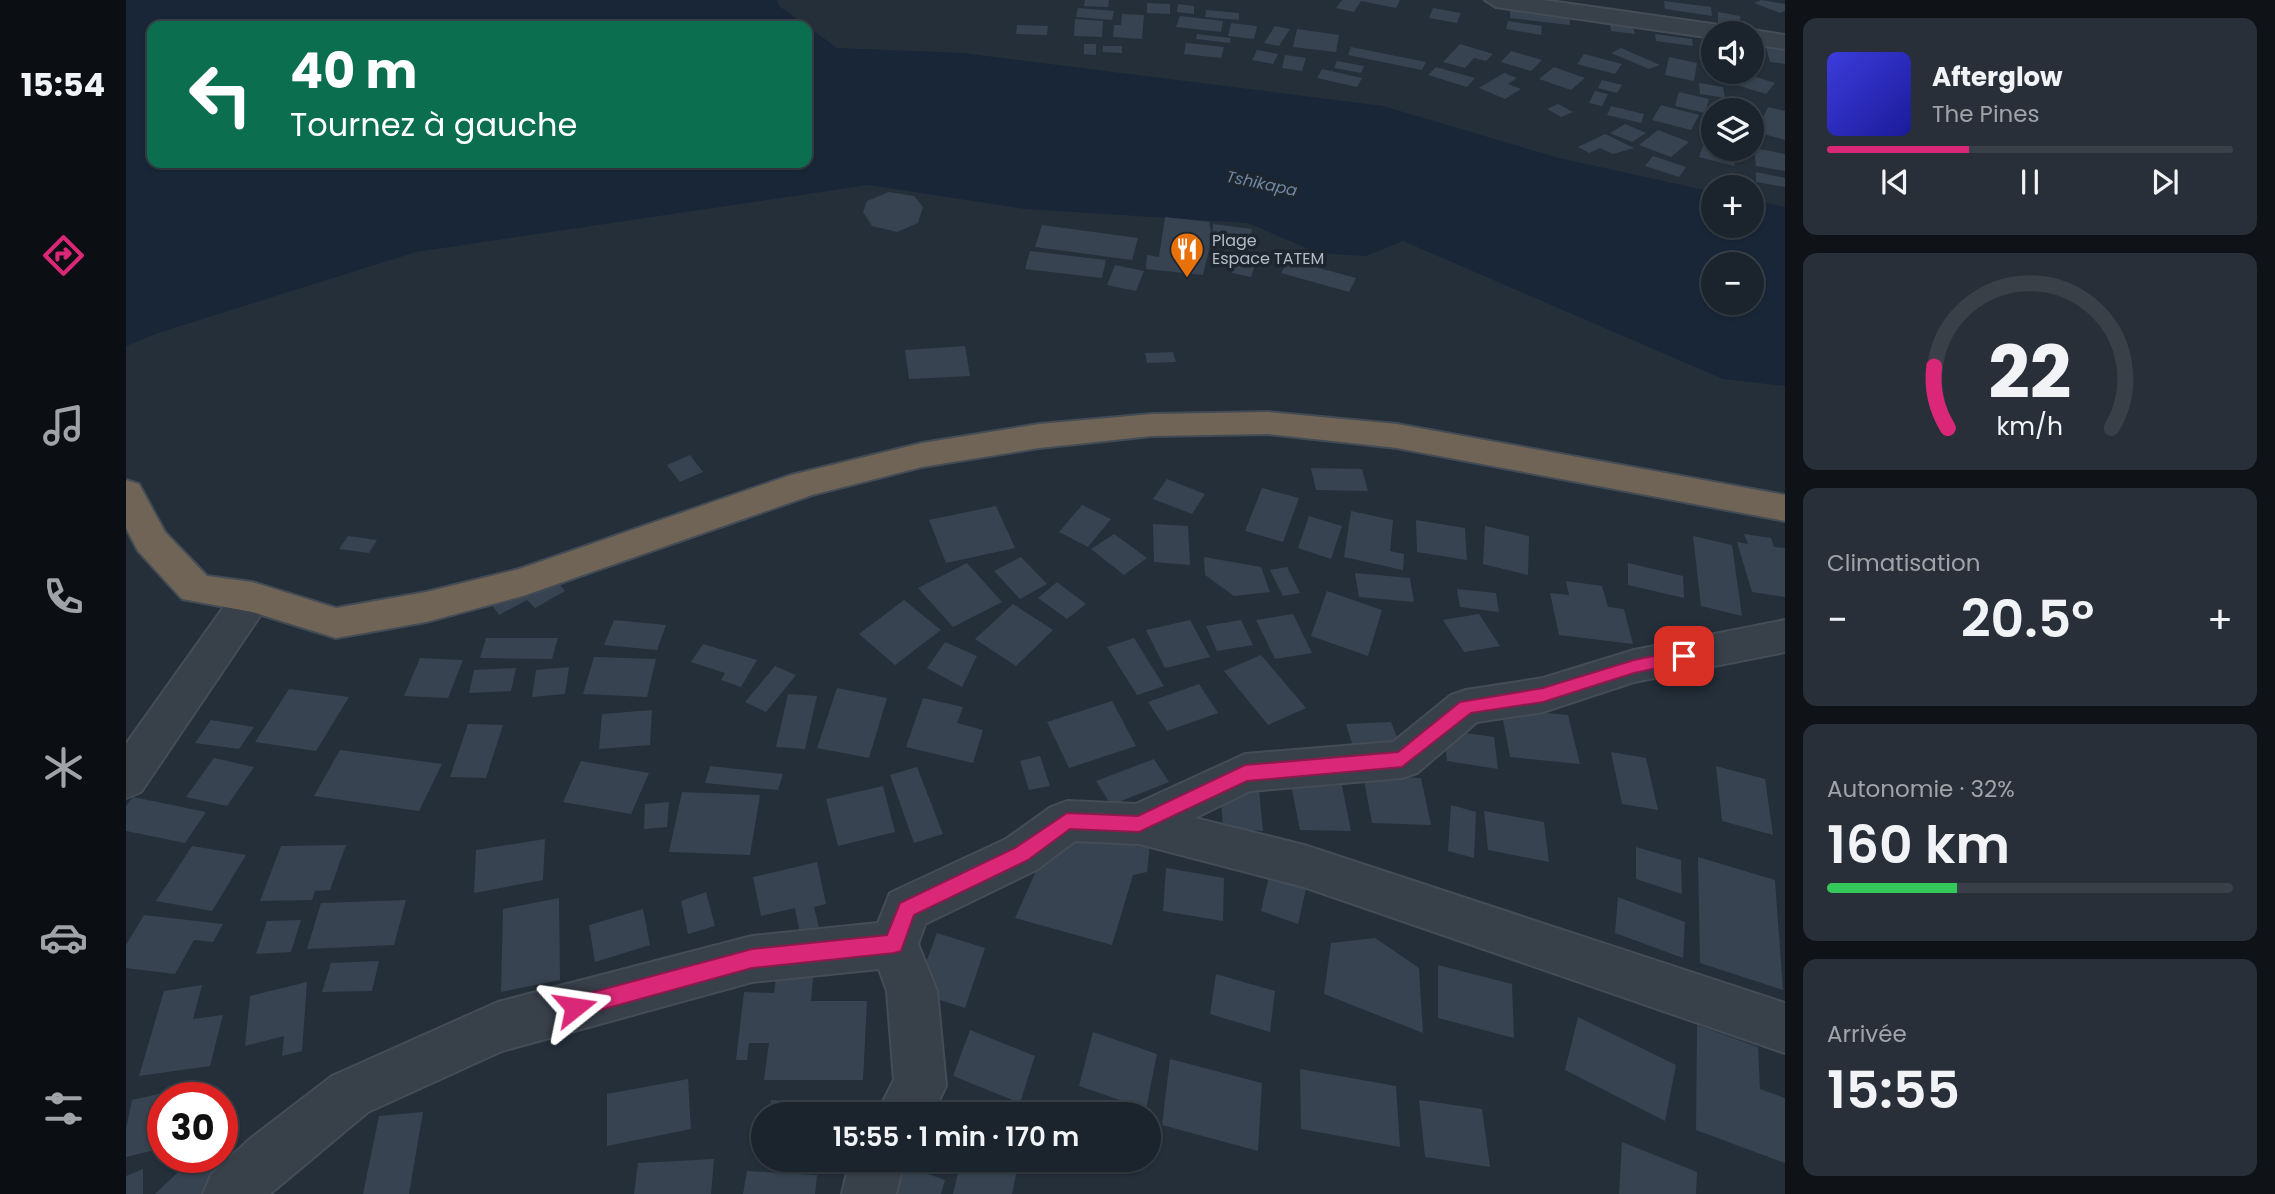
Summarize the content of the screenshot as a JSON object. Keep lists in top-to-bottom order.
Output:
{
  "water": ["Tshikapa"],
  "places": {
    "restaurant": ["Plage Espace TATEM"]
  },
  "page": {
    "tabs": "15:54",
    "map_buttons": ["+", "−"],
    "turn": ["40 m", "Tournez à gauche"],
    "song": ["Afterglow", "The Pines"],
    "tile": [
      "Climatisation",
      ["Autonomie · 32%", "160 km"],
      ["Arrivée", "15:55"]
    ],
    "heat": ["−", "20.5°", "+"],
    "limit": "30",
    "trip": "15:55 · 1 min · 170 m",
    "gauge": ["22", "km/h"]
  }
}
